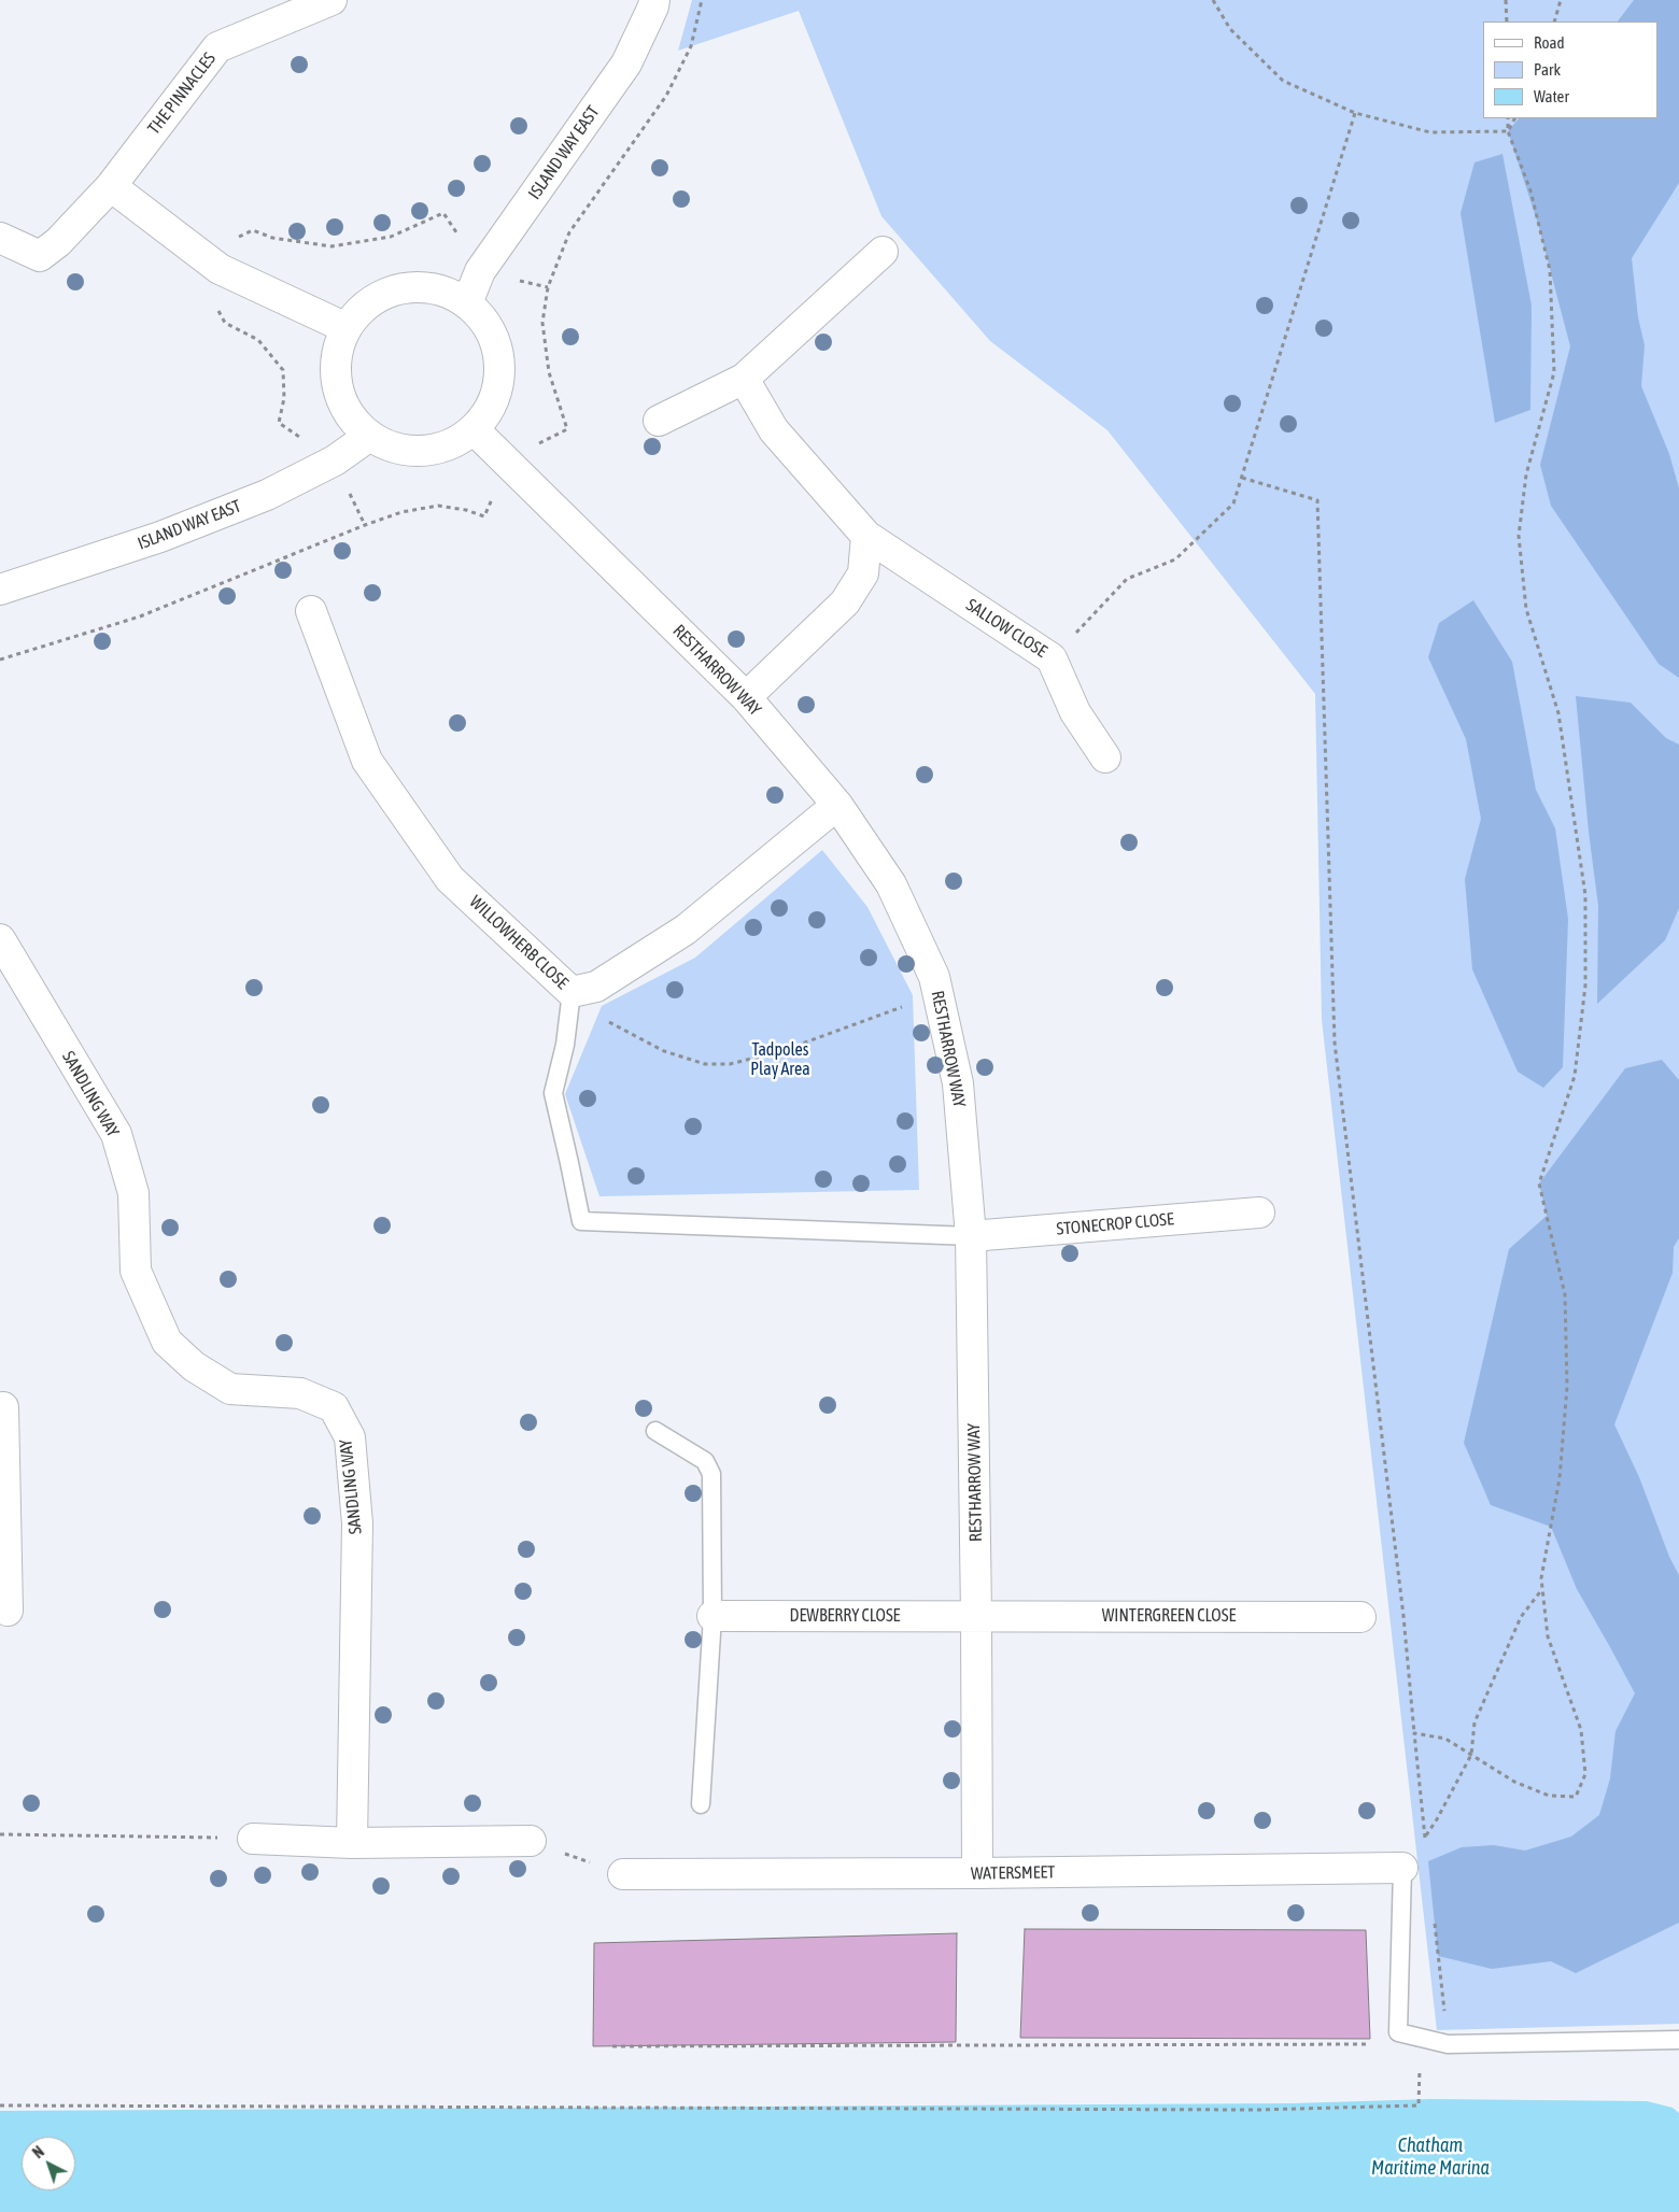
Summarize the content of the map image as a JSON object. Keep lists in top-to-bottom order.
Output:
{
  "streets": {
    "street": [
      "THE PINNACLES",
      "ISLAND WAY EAST",
      "SALLOW CLOSE",
      "RESTHARROW WAY",
      "WILLOWHERB CLOSE",
      "SANDLING WAY",
      "STONECROP CLOSE",
      "DEWBERRY CLOSE",
      "WINTERGREEN CLOSE",
      "WATERSMEET"
    ]
  },
  "crossings": [
    ["ISLAND WAY EAST", "RESTHARROW WAY"],
    ["RESTHARROW WAY", "WILLOWHERB CLOSE"],
    ["RESTHARROW WAY", "STONECROP CLOSE"],
    ["RESTHARROW WAY", "DEWBERRY CLOSE"],
    ["RESTHARROW WAY", "WINTERGREEN CLOSE"],
    ["RESTHARROW WAY", "WATERSMEET"],
    ["DEWBERRY CLOSE", "WINTERGREEN CLOSE"]
  ],
  "water": ["Chatham Maritime Marina"],
  "parks": ["Tadpoles Play Area"],
  "legend": ["Road", "Park", "Water"],
  "north": "top left"
}
